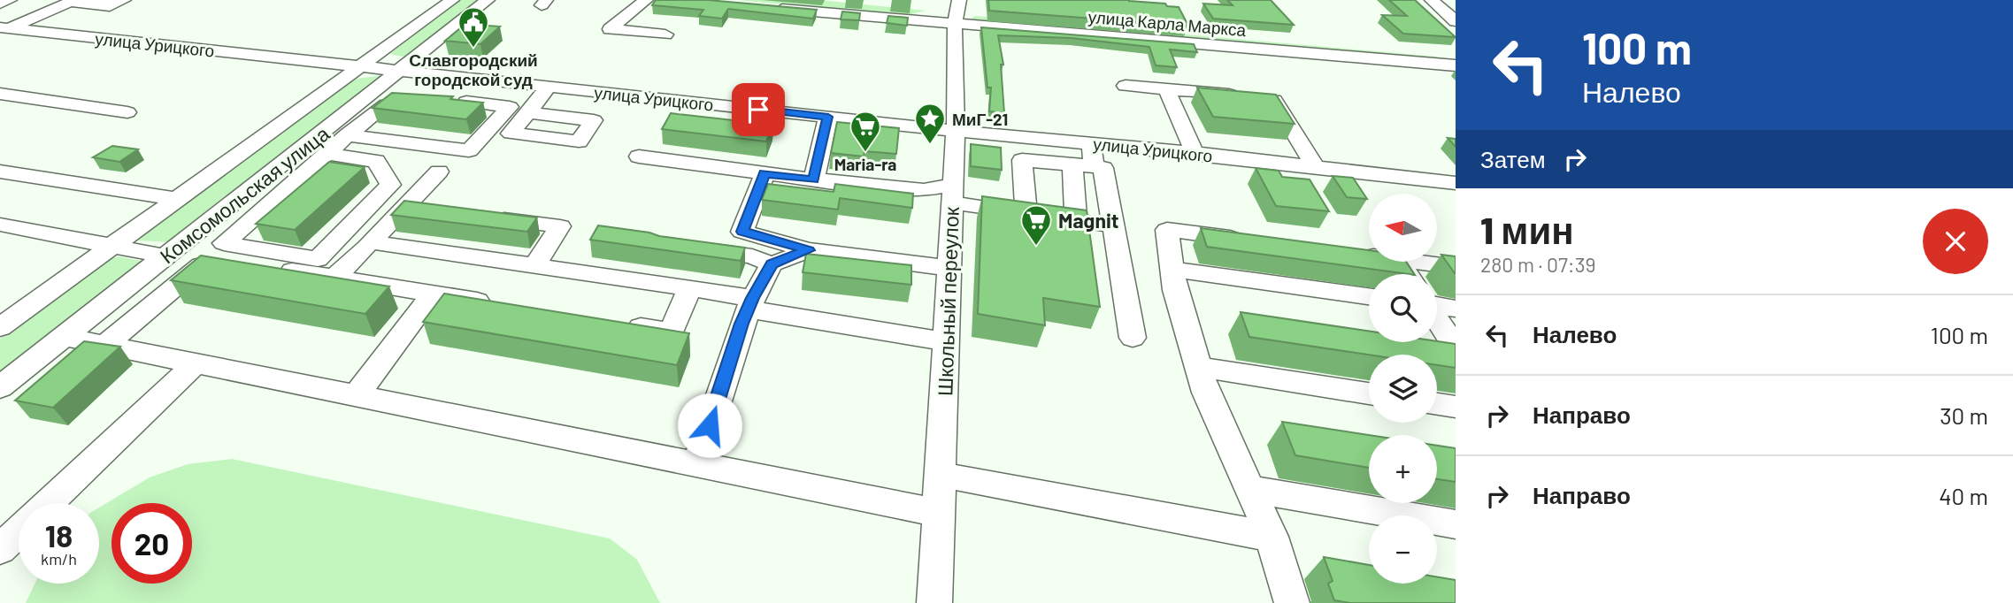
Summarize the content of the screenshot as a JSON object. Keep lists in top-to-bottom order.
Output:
{
  "streets": {
    "street": [
      "улица Карла Маркса",
      "улица Урицкого",
      "Комсомольская улица",
      "Школьный переулок"
    ]
  },
  "crossings": [
    ["улица Карла Маркса", "Школьный переулок"],
    ["улица Урицкого", "Комсомольская улица"],
    ["улица Урицкого", "Школьный переулок"]
  ],
  "places": {
    "public building": ["Славгородский городской суд"],
    "place": ["МиГ-21"],
    "supermarket": ["Maria-ra", "Magnit"]
  },
  "north": "left",
  "page": {
    "turn": ["100 m", "Налево"],
    "then": "Затем",
    "heading": ["1 мин", "280 m · 07:39"],
    "map_buttons": ["+", "−"],
    "list": [
      {
        "name": "Налево",
        "value": "100 m"
      },
      {
        "name": "Направо",
        "value": "30 m"
      },
      {
        "name": "Направо",
        "value": "40 m"
      }
    ],
    "speed": "18 km/h",
    "limit": "20"
  }
}
